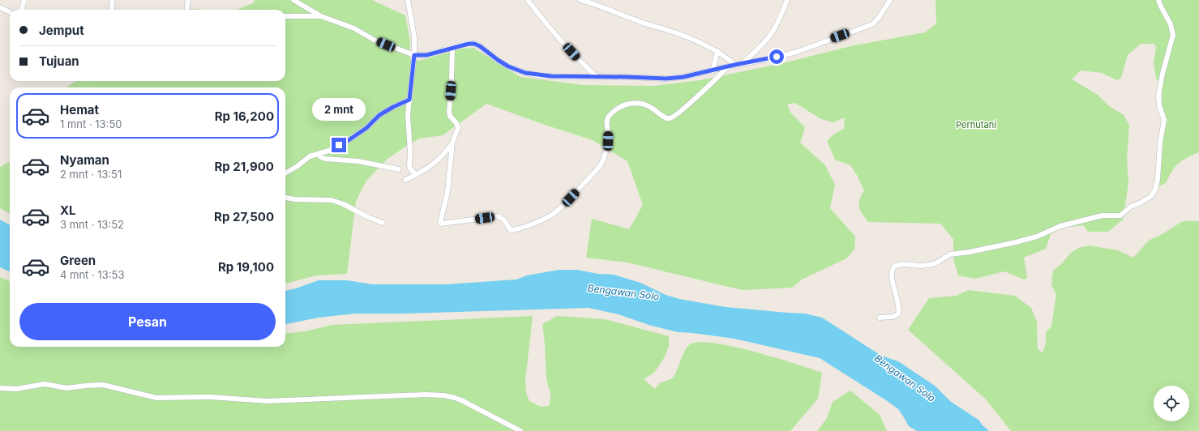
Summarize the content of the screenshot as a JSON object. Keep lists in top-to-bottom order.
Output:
{
  "water": ["Bengawan Solo"],
  "parks": ["Perhutani"],
  "page": {
    "banner": ["Jemput", "Tujuan"],
    "list": [
      {
        "name": "Hemat",
        "note": "1 mnt · 13:50",
        "value": "Rp 16,200"
      },
      {
        "name": "Nyaman",
        "note": "2 mnt · 13:51",
        "value": "Rp 21,900"
      },
      {
        "name": "XL",
        "note": "3 mnt · 13:52",
        "value": "Rp 27,500"
      },
      {
        "name": "Green",
        "note": "4 mnt · 13:53",
        "value": "Rp 19,100"
      }
    ],
    "bubble": "2 mnt",
    "buttons": "Pesan"
  }
}
